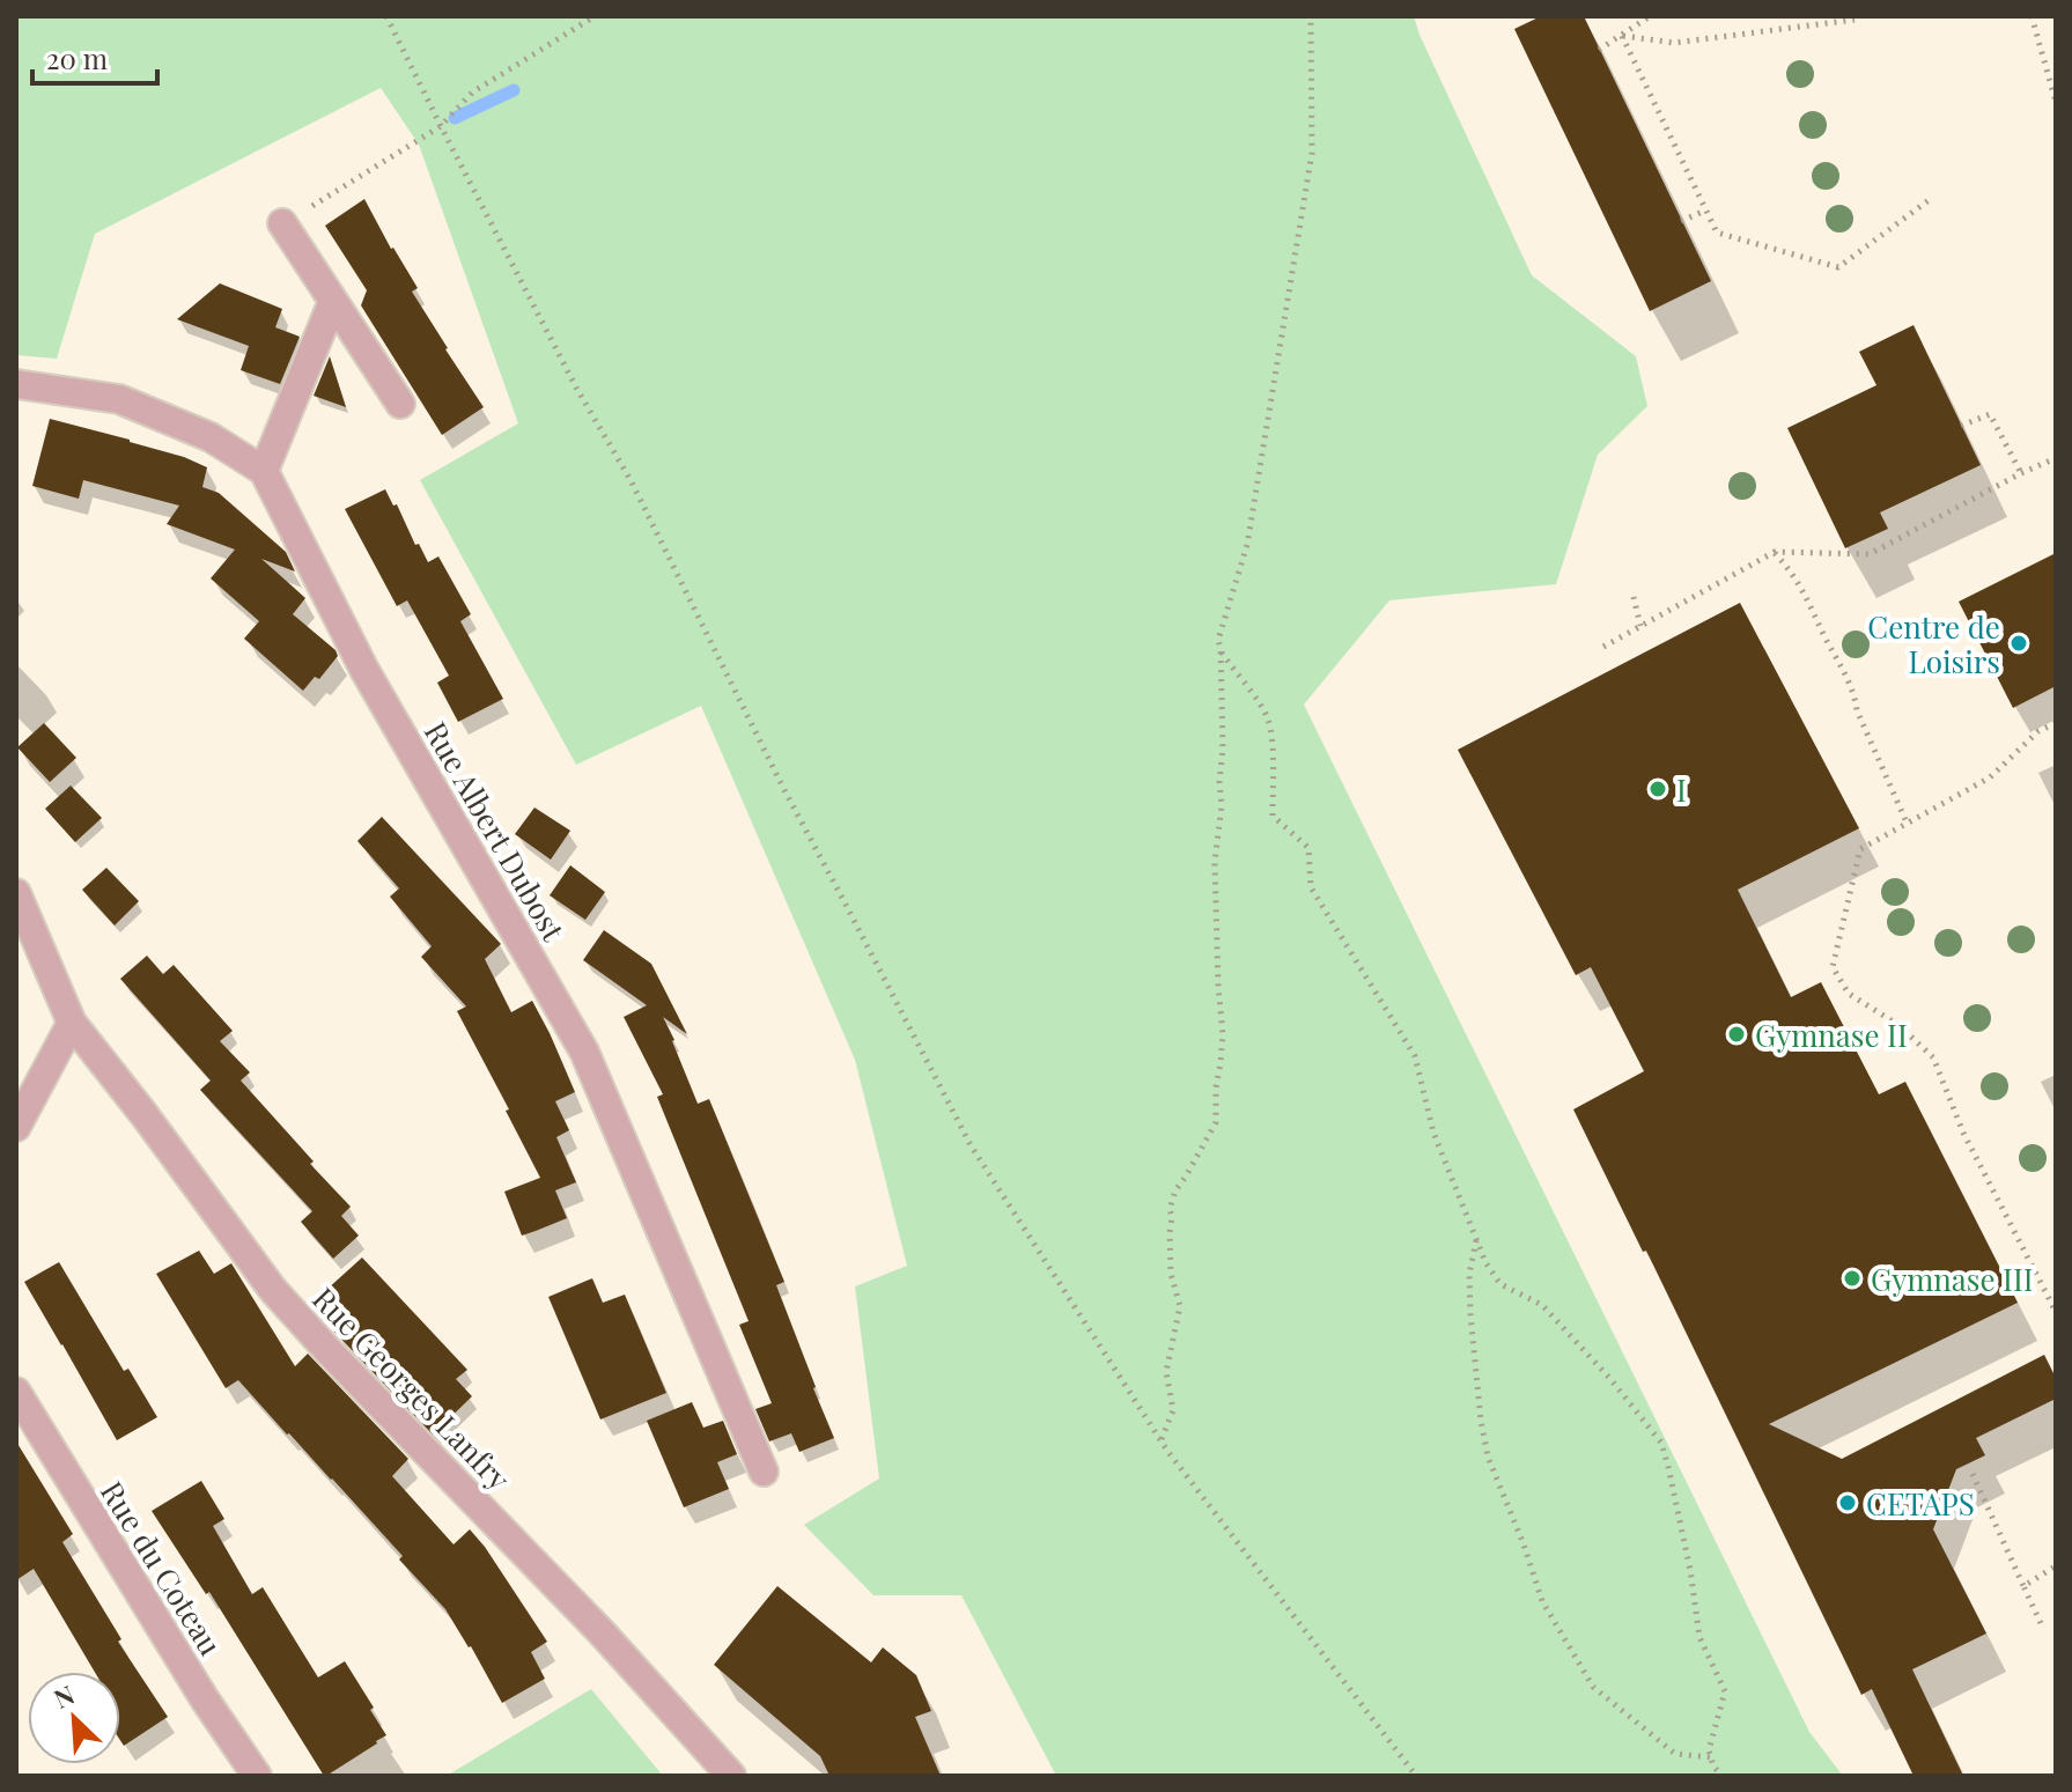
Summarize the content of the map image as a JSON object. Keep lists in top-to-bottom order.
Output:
{
  "streets": {
    "street": ["Rue Albert Dubost", "Rue Georges Lanfry", "Rue du Coteau"]
  },
  "places": [
    "Centre de Loisirs",
    "I",
    "Gymnase II",
    "Gymnase III",
    "CETAPS"
  ],
  "scale_bar": "20 m",
  "north": "top left"
}
